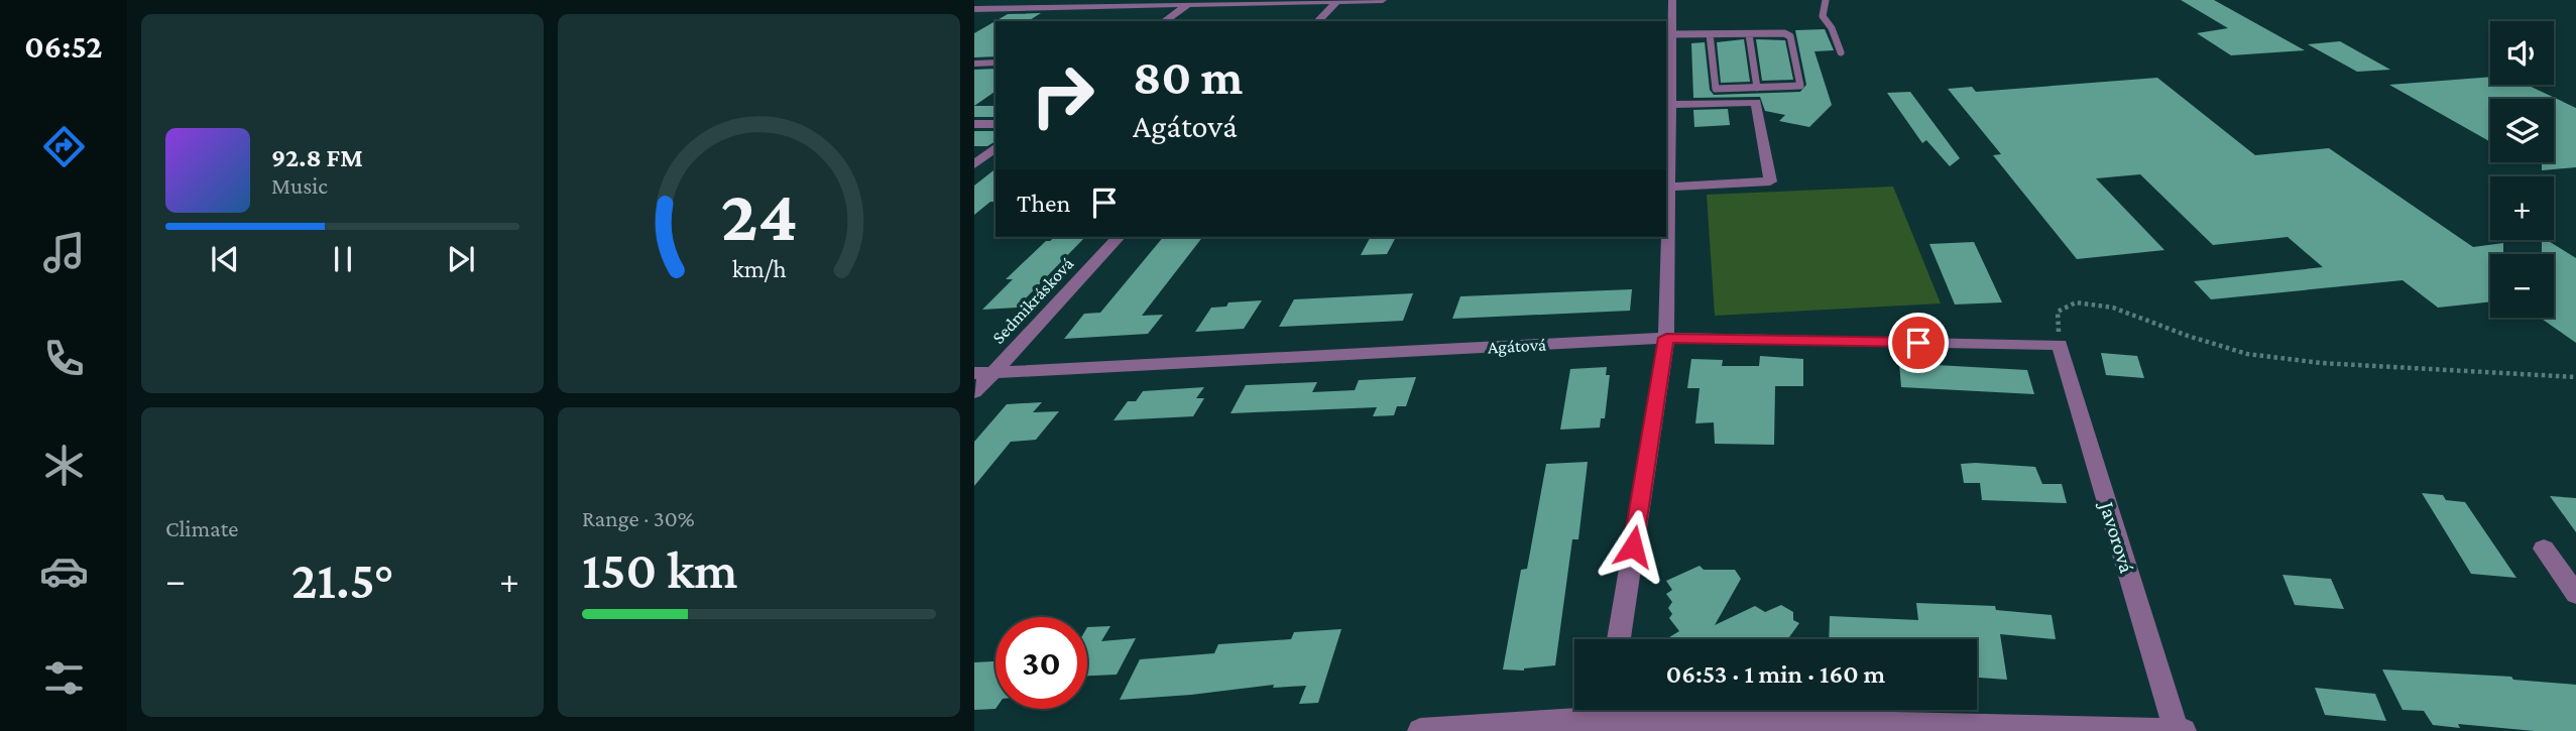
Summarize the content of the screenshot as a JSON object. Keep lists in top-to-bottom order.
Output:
{
  "streets": {
    "street": ["Sedmikrásková", "Agátová", "Javorová"]
  },
  "crossings": [
    ["Sedmikrásková", "Agátová"],
    ["Agátová", "Javorová"]
  ],
  "page": {
    "tabs": "06:52",
    "map_buttons": ["+", "−"],
    "turn": ["80 m", "Agátová"],
    "song": ["92.8 FM", "Music"],
    "then": "Then",
    "tile": [
      "Climate",
      ["Range · 30%", "150 km"]
    ],
    "heat": ["−", "21.5°", "+"],
    "limit": "30",
    "trip": "06:53 · 1 min · 160 m",
    "gauge": ["24", "km/h"]
  }
}
